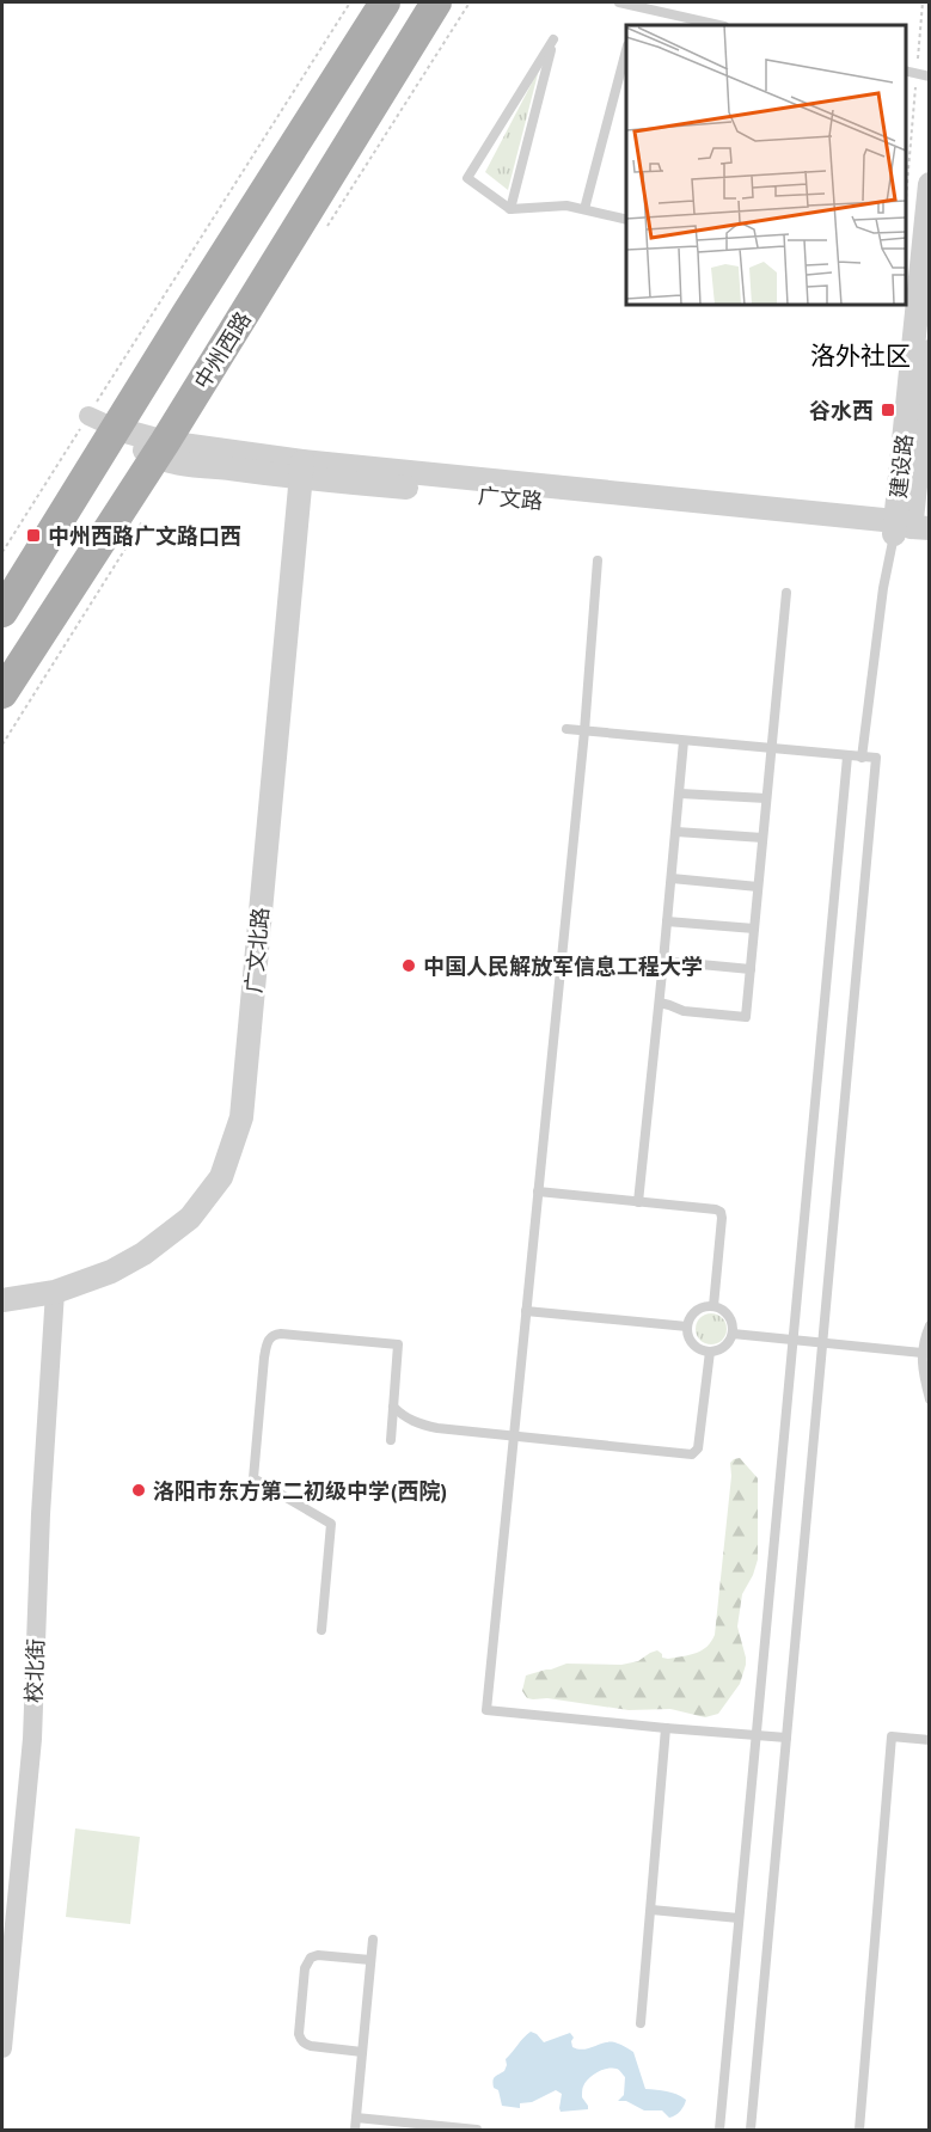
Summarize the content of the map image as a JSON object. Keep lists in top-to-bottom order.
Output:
{
  "streets": {
    "main road": ["中州西路"],
    "street": [
      "建设路",
      "广文路",
      "广文北路",
      "校北街"
    ]
  },
  "crossings": [
    ["中州西路", "广文路"],
    ["建设路", "广文路"],
    ["广文路", "广文北路"],
    ["广文北路", "校北街"]
  ],
  "districts": ["洛外社区"],
  "places": {
    "transit": ["谷水西", "中州西路广文路口西"],
    "other": ["中国人民解放军信息工程大学", "洛阳市东方第二初级中学(西院)"]
  }
}
